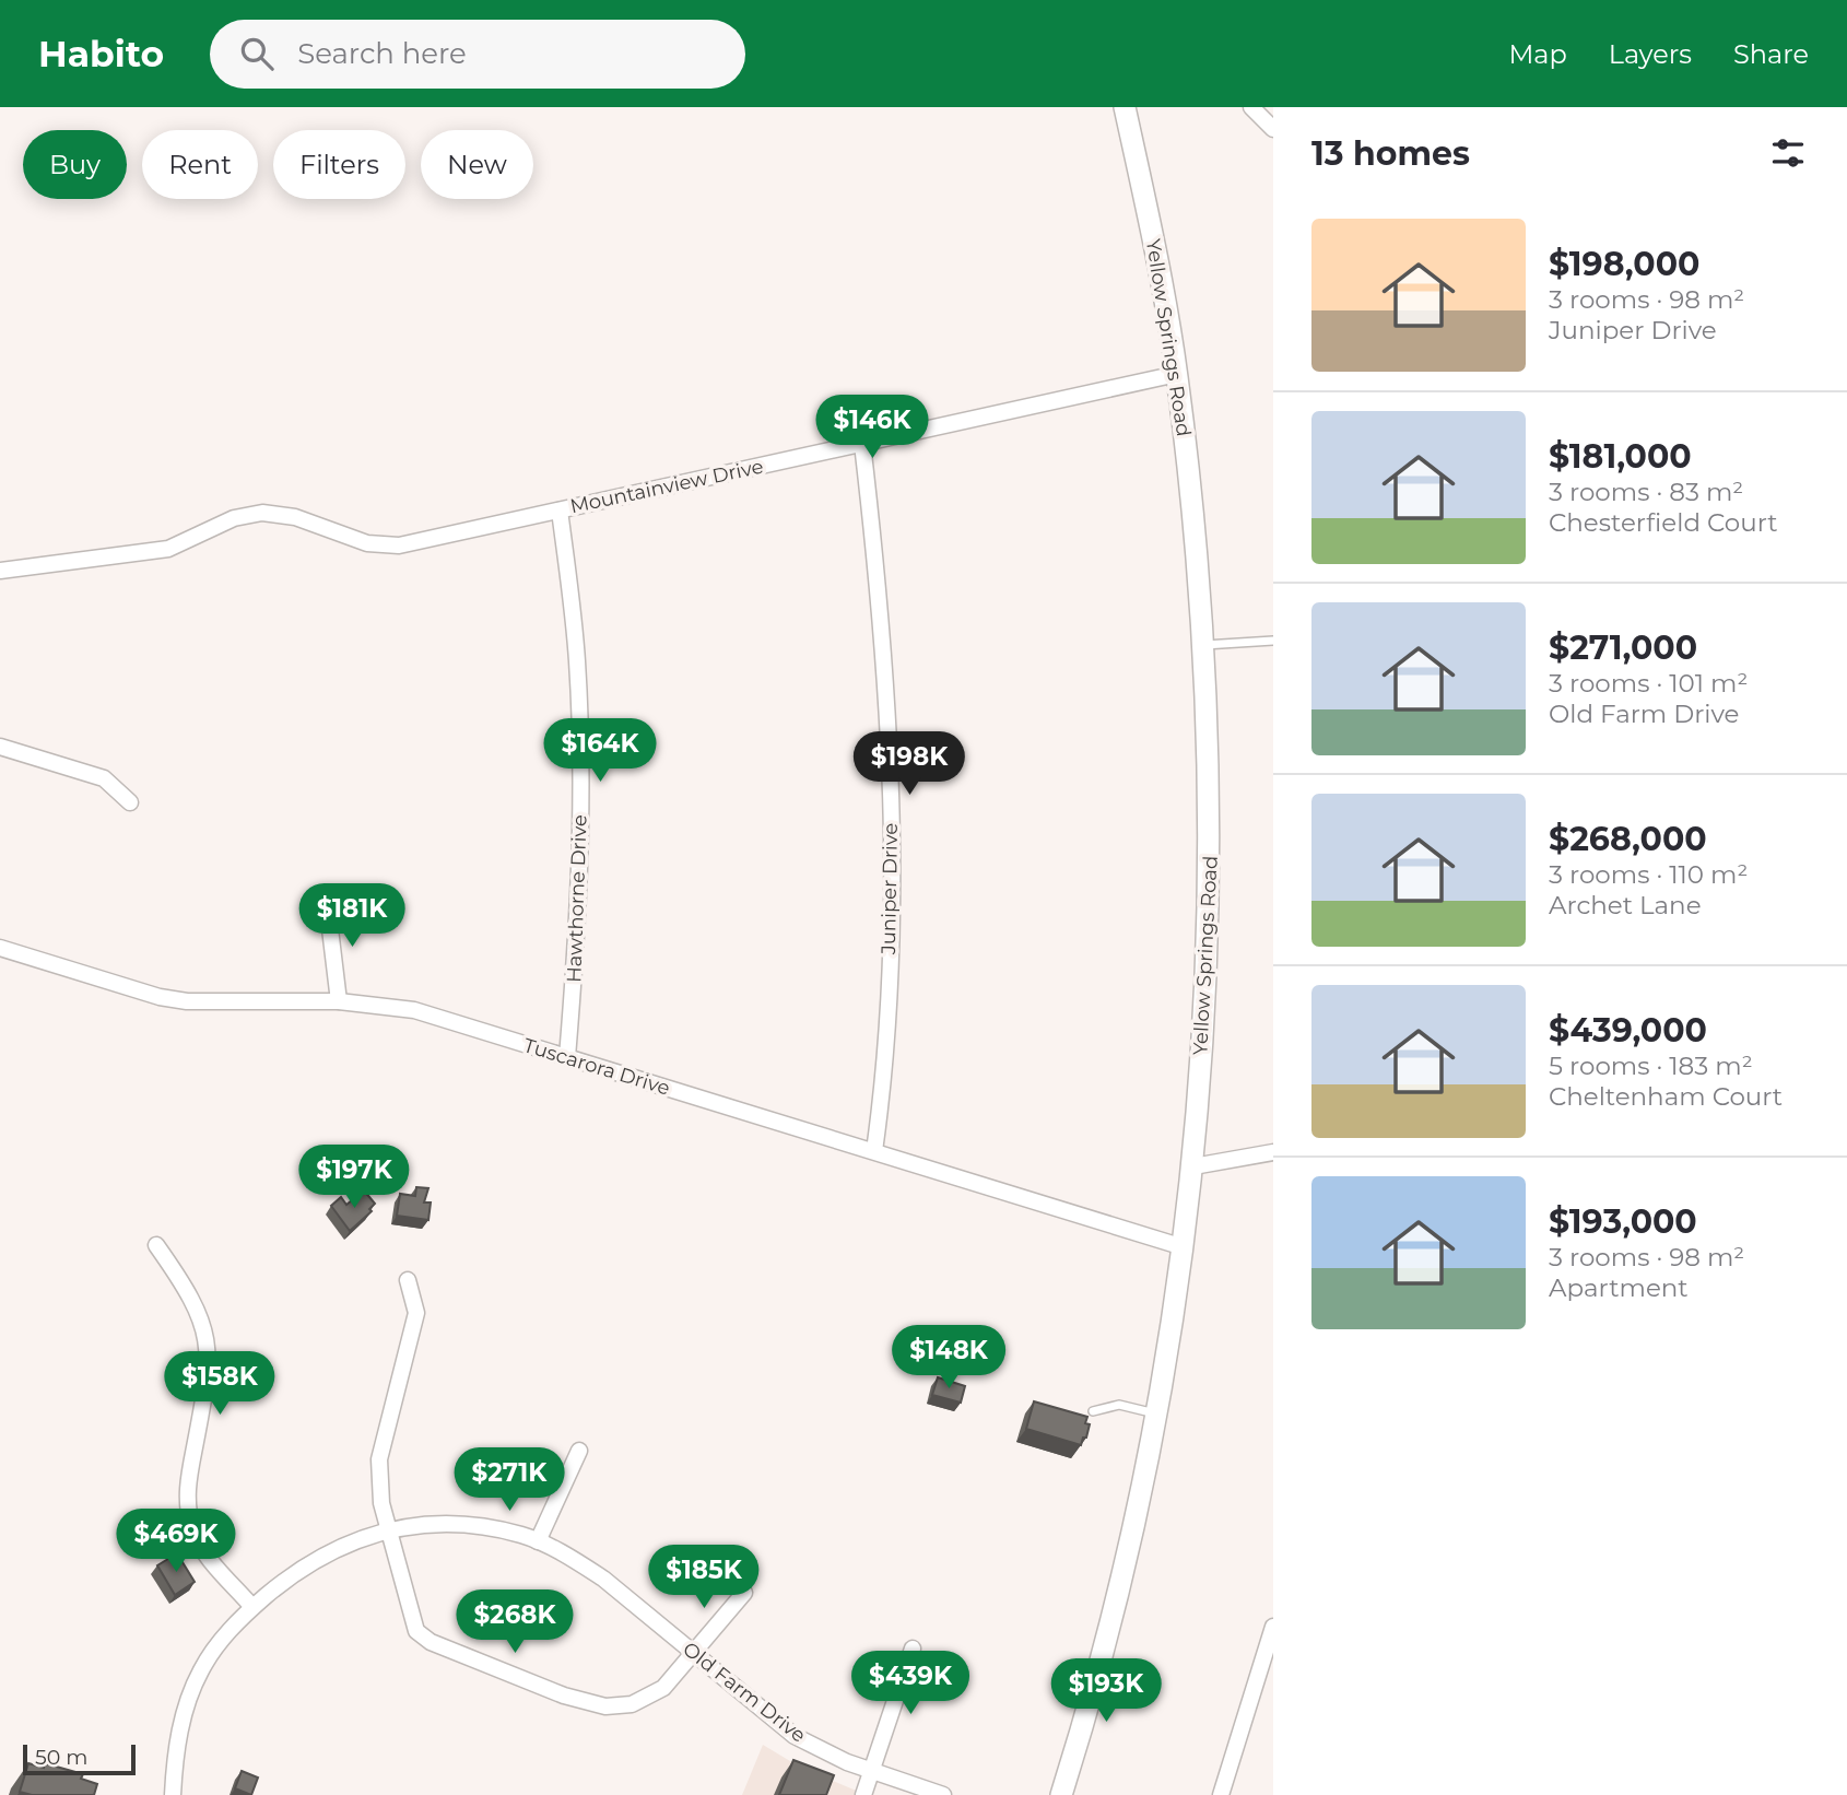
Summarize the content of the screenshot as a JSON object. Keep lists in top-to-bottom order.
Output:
{
  "streets": {
    "main road": ["Yellow Springs Road"],
    "street": [
      "Mountainview Drive",
      "Juniper Drive",
      "Hawthorne Drive",
      "Tuscarora Drive",
      "Old Farm Drive"
    ]
  },
  "crossings": [
    ["Yellow Springs Road", "Mountainview Drive"],
    ["Yellow Springs Road", "Tuscarora Drive"],
    ["Mountainview Drive", "Juniper Drive"],
    ["Mountainview Drive", "Hawthorne Drive"],
    ["Juniper Drive", "Tuscarora Drive"],
    ["Hawthorne Drive", "Tuscarora Drive"]
  ],
  "scale_bar": "50 m",
  "page": {
    "header": "Habito",
    "search": "Search here",
    "nav": ["Map", "Layers", "Share"],
    "heading": "13 homes",
    "chip": [
      "Buy",
      "Rent",
      "Filters",
      "New"
    ],
    "list": [
      {
        "name": "$198,000",
        "note": "3 rooms · 98 m² · Juniper Drive"
      },
      {
        "name": "$181,000",
        "note": "3 rooms · 83 m² · Chesterfield Court"
      },
      {
        "name": "$271,000",
        "note": "3 rooms · 101 m² · Old Farm Drive"
      },
      {
        "name": "$268,000",
        "note": "3 rooms · 110 m² · Archet Lane"
      },
      {
        "name": "$439,000",
        "note": "5 rooms · 183 m² · Cheltenham Court"
      },
      {
        "name": "$193,000",
        "note": "3 rooms · 98 m² · Apartment"
      }
    ],
    "price": [
      "$146K",
      "$164K",
      "$198K",
      "$181K",
      "$197K",
      "$148K",
      "$158K",
      "$271K",
      "$469K",
      "$185K",
      "$268K",
      "$439K",
      "$193K"
    ],
    "scale": "50 m"
  }
}
